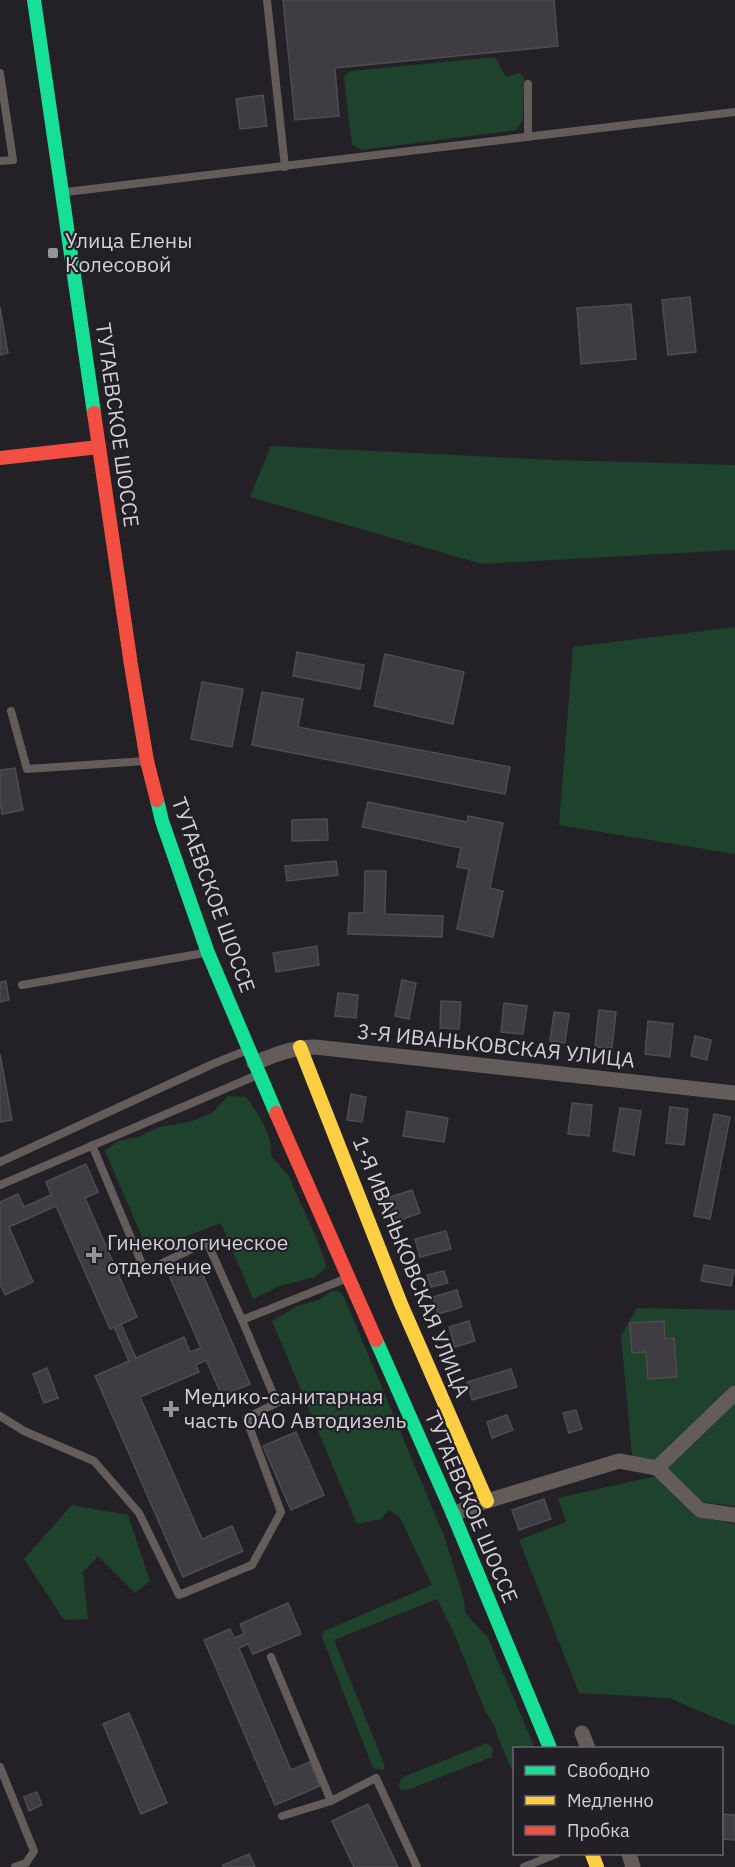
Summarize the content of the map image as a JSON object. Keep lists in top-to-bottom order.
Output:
{
  "streets": {
    "main road": ["ТУТАЕВСКОЕ ШОССЕ", "1-Я ИВАНЬКОВСКАЯ УЛИЦА"],
    "street": ["3-Я ИВАНЬКОВСКАЯ УЛИЦА"]
  },
  "crossings": [
    ["ТУТАЕВСКОЕ ШОССЕ", "3-Я ИВАНЬКОВСКАЯ УЛИЦА"],
    ["3-Я ИВАНЬКОВСКАЯ УЛИЦА", "1-Я ИВАНЬКОВСКАЯ УЛИЦА"]
  ],
  "places": {
    "transit": ["Улица Елены Колесовой"],
    "health": ["Гинекологическое отделение", "Медико-санитарная часть ОАО Автодизель"]
  },
  "legend": ["Свободно", "Медленно", "Пробка"]
}
